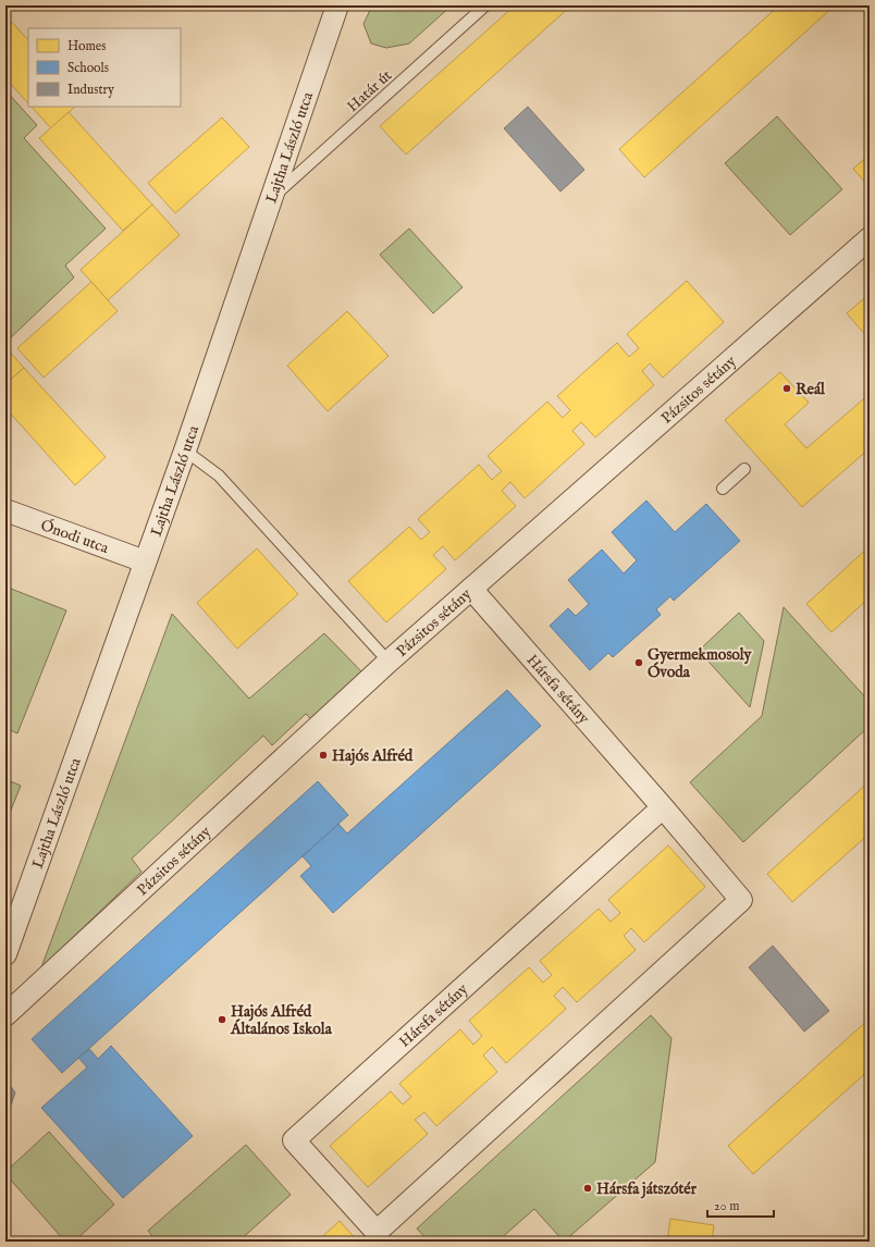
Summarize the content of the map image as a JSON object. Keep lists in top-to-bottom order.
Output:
{
  "streets": {
    "street": [
      "Lajtha László utca",
      "Pázsitos sétány",
      "Ónodi utca",
      "Hársfa sétány"
    ],
    "lane": ["Határ út"]
  },
  "crossings": [
    ["Határ út", "Lajtha László utca"],
    ["Lajtha László utca", "Ónodi utca"],
    ["Pázsitos sétány", "Hársfa sétány"]
  ],
  "places": [
    "Reál",
    "Gyermekmosoly Óvoda",
    "Hajós Alfréd",
    "Hajós Alfréd Általános Iskola",
    "Hársfa játszótér"
  ],
  "legend": ["Homes", "Schools", "Industry"],
  "scale_bar": "20 m"
}
